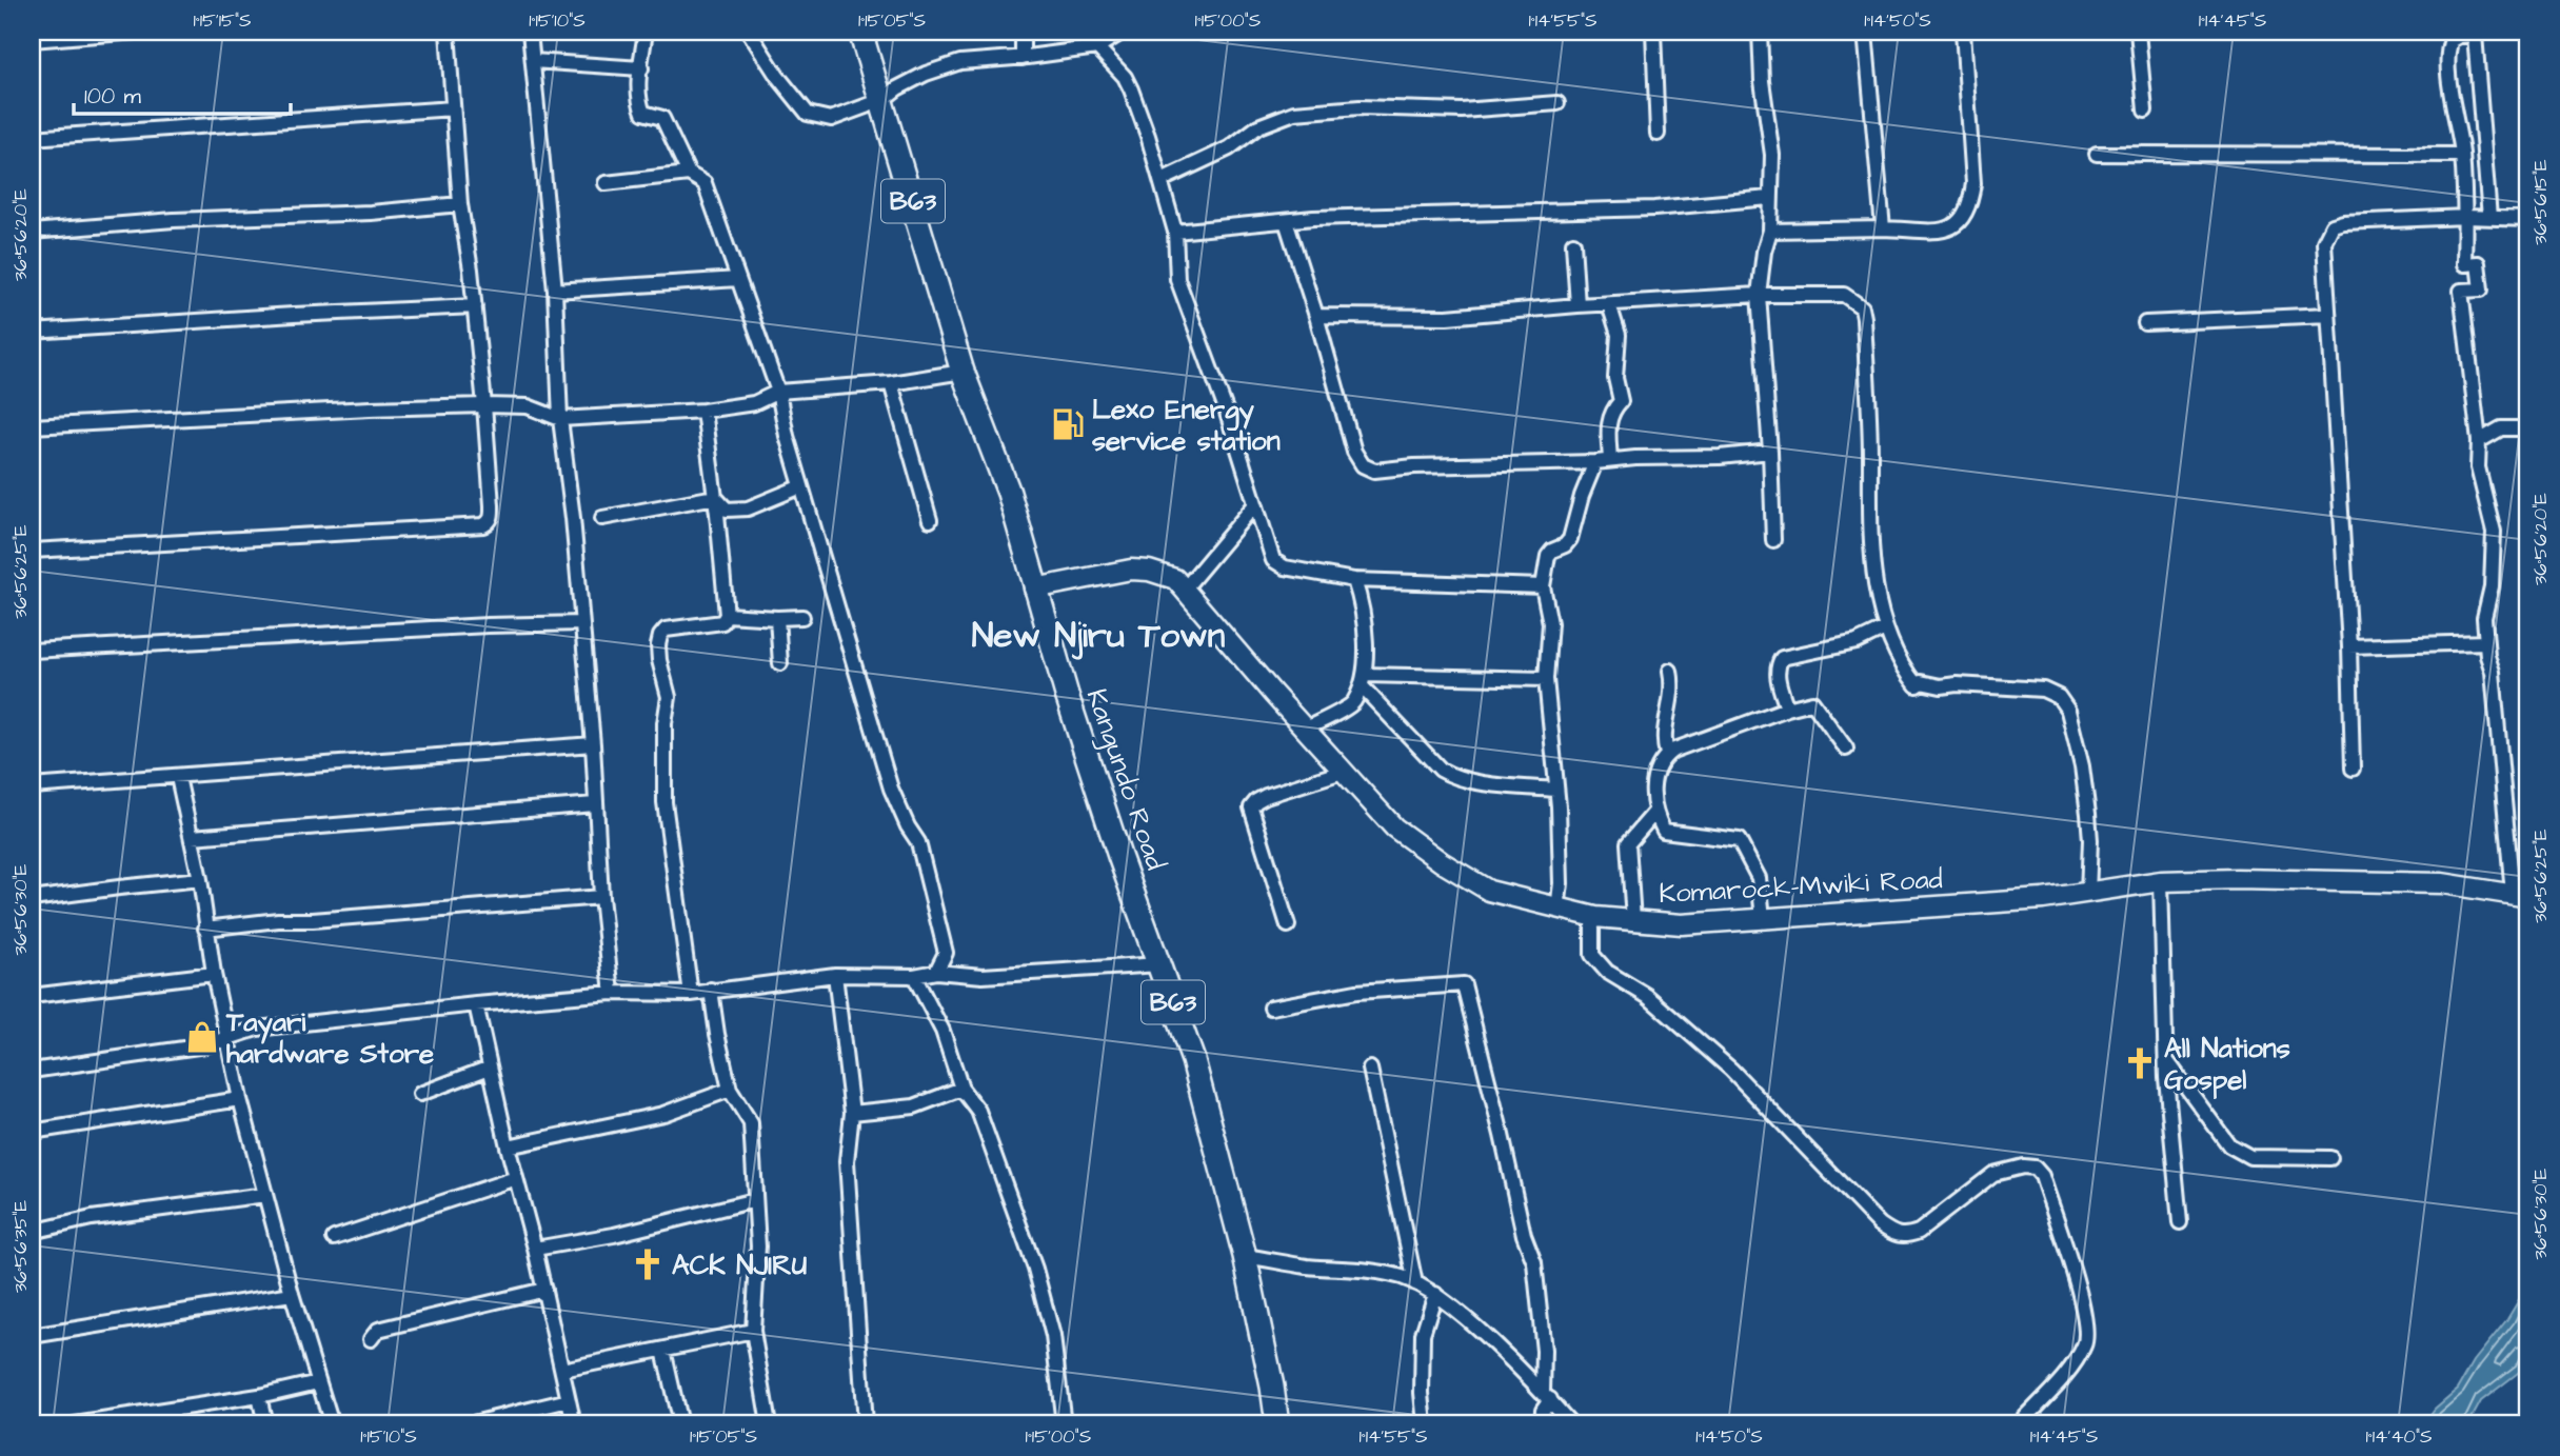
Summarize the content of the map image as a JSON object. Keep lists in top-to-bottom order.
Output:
{
  "streets": {
    "highway": ["B63", "Kangundo Road"],
    "main road": ["Komarock-Mwiki Road"]
  },
  "crossings": [
    ["Kangundo Road", "Komarock-Mwiki Road"]
  ],
  "districts": ["New Njiru Town"],
  "places": {
    "fuel station": ["Lexo Energy service station"],
    "shop": ["Tayari hardware Store"],
    "church": ["All Nations Gospel", "ACK NJIRU"]
  },
  "scale_bar": "100 m",
  "coordinates": [
    "1°15'15\"S",
    "1°15'10\"S",
    "1°15'05\"S",
    "1°15'00\"S",
    "1°14'55\"S",
    "1°14'50\"S",
    "1°14'45\"S",
    "36°56'15\"E",
    "36°56'20\"E",
    "36°56'25\"E",
    "36°56'30\"E",
    "36°56'35\"E",
    "1°14'40\"S"
  ]
}
